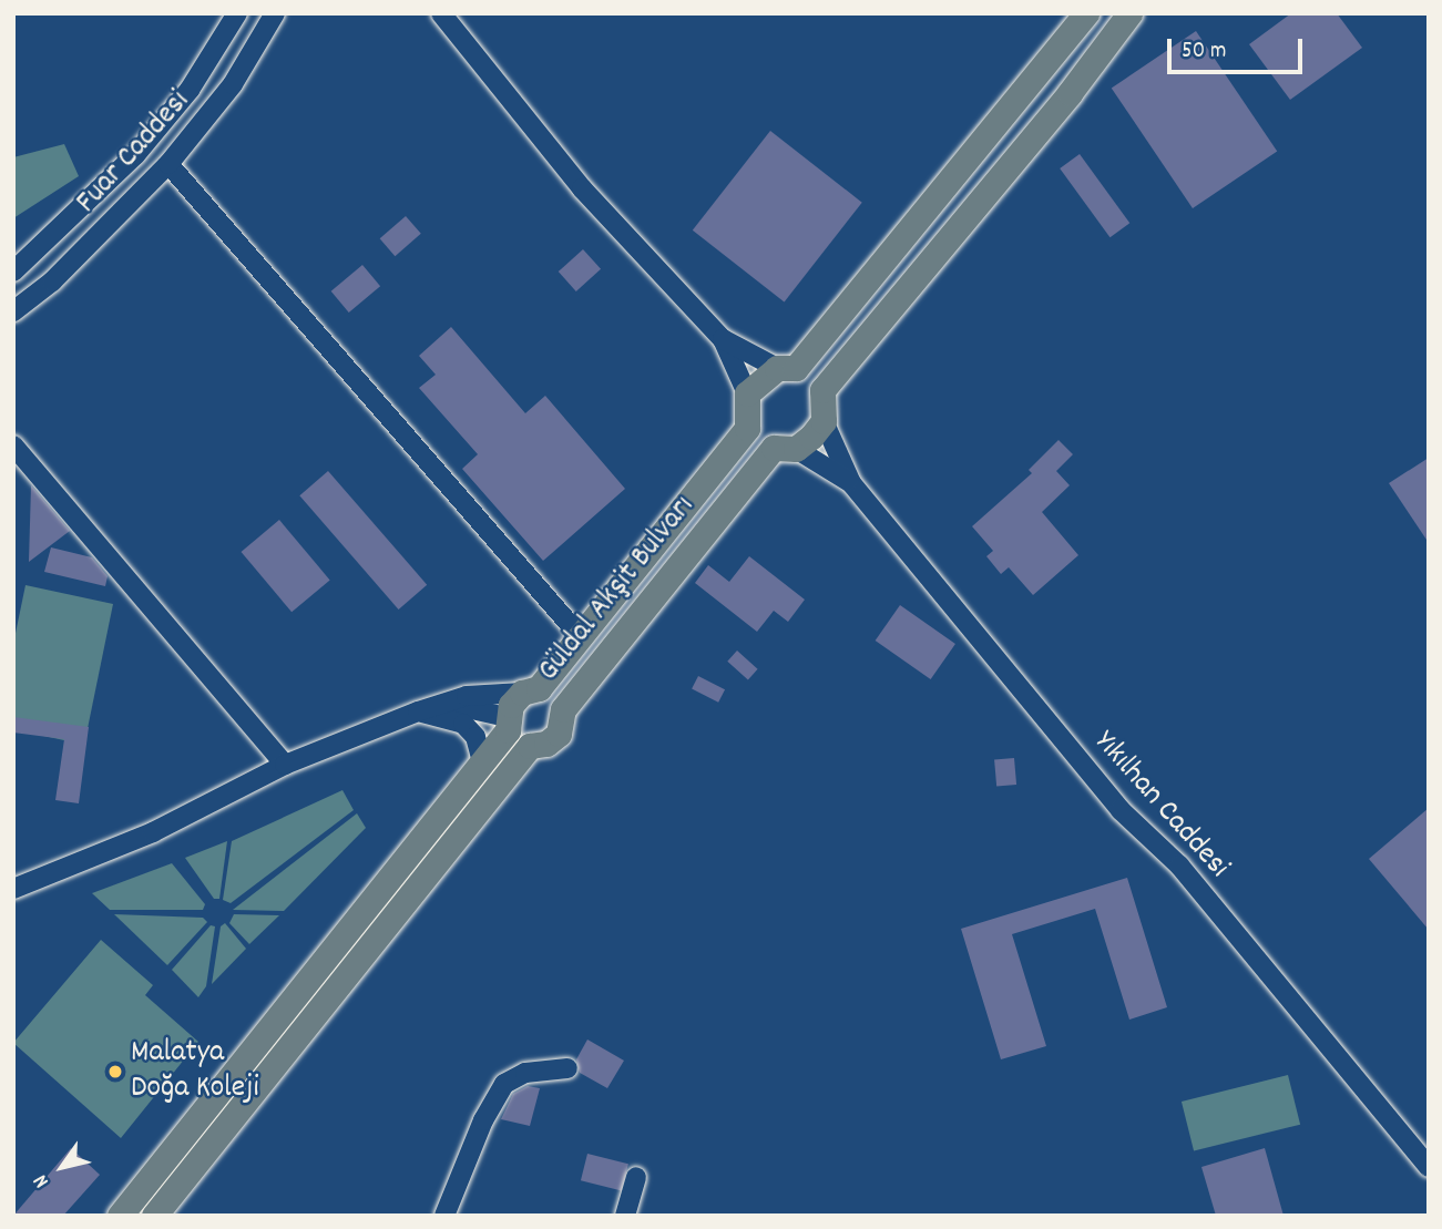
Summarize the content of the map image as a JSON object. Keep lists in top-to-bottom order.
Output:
{
  "streets": {
    "main road": ["Güldal Akşit Bulvarı"],
    "street": ["Fuar Caddesi", "Yıkılhan Caddesi"]
  },
  "crossings": [
    ["Güldal Akşit Bulvarı", "Yıkılhan Caddesi"]
  ],
  "places": ["Malatya Doğa Koleji"],
  "scale_bar": "50 m",
  "north": "bottom left"
}
